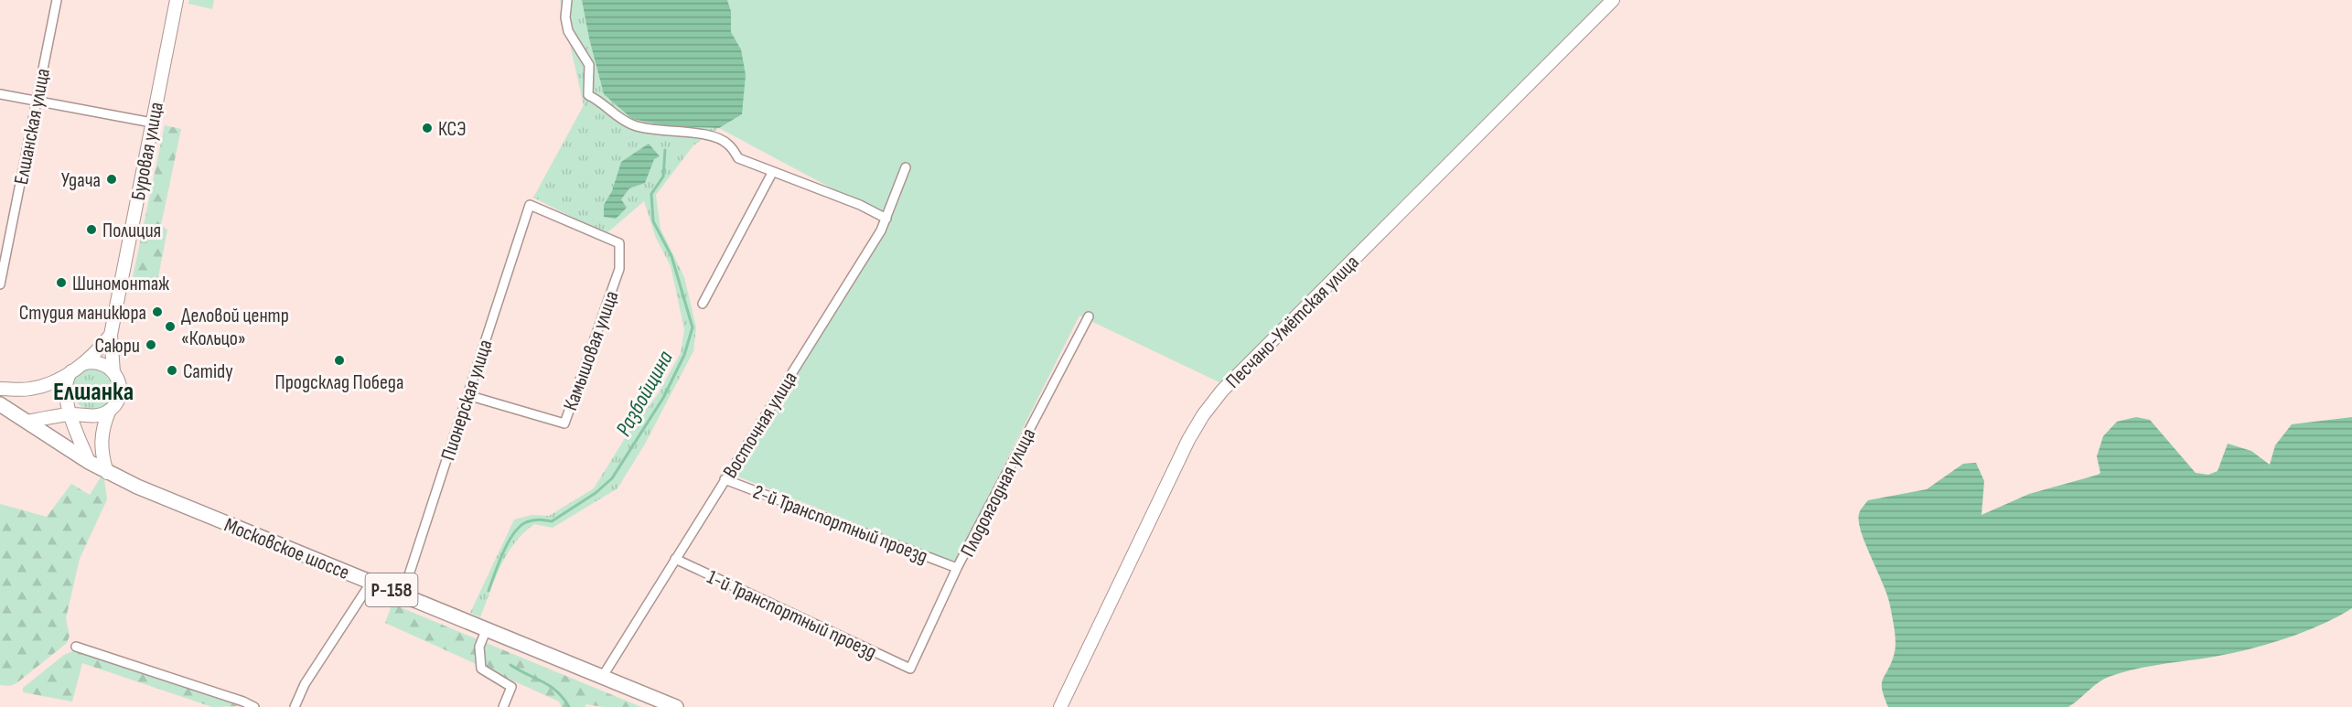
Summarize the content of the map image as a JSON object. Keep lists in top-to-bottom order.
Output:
{
  "streets": {
    "main road": [
      "Буровая улица",
      "Песчано-Умётская улица",
      "Московское шоссе",
      "Р-158"
    ],
    "street": [
      "Елшанская улица",
      "Камышовая улица",
      "Пионерская улица",
      "Восточная улица",
      "Плодоягодная улица",
      "2-й Транспортный проезд",
      "1-й Транспортный проезд"
    ]
  },
  "crossings": [
    ["Буровая улица", "Московское шоссе"],
    ["Камышовая улица", "Пионерская улица"],
    ["Пионерская улица", "Московское шоссе"],
    ["Восточная улица", "2-й Транспортный проезд"],
    ["Восточная улица", "Московское шоссе"],
    ["Восточная улица", "1-й Транспортный проезд"],
    ["Плодоягодная улица", "2-й Транспортный проезд"],
    ["Плодоягодная улица", "1-й Транспортный проезд"]
  ],
  "districts": ["Елшанка"],
  "water": ["Разбойщина"],
  "places": [
    "КСЭ",
    "Удача",
    "Полиция",
    "Шиномонтаж",
    "Студия маникюра",
    "Деловой центр «Кольцо»",
    "Саюри",
    "Продсклад Победа",
    "Camidy"
  ]
}
